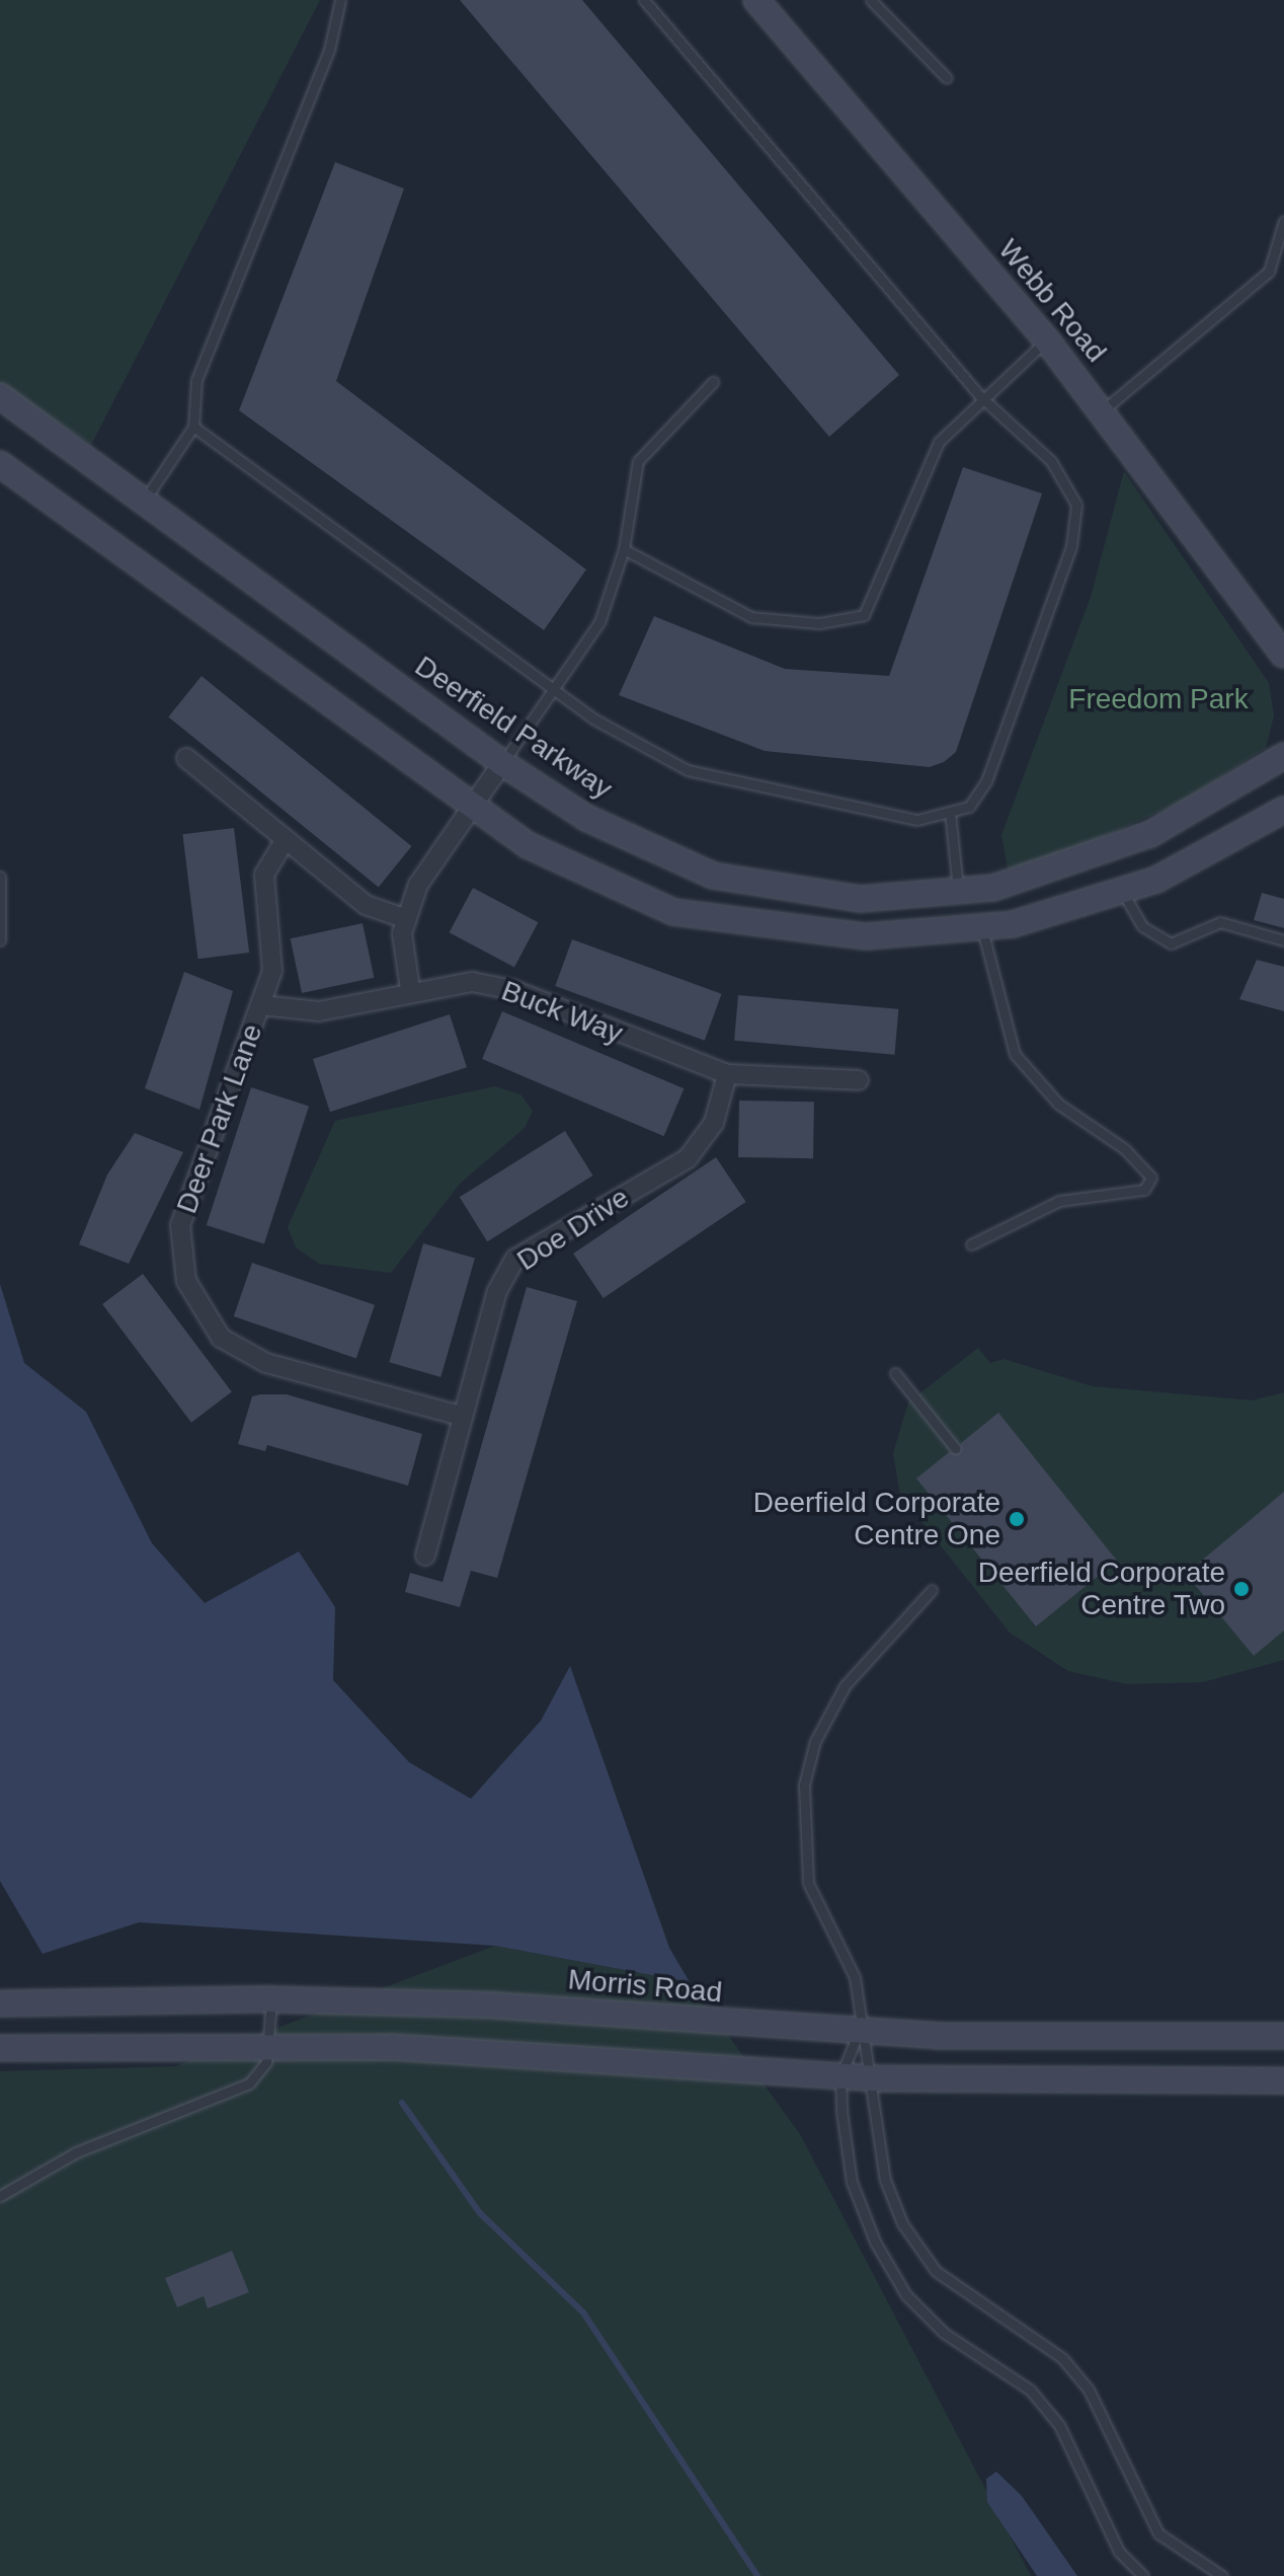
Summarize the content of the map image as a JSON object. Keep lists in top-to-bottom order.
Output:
{
  "streets": {
    "street": [
      "Webb Road",
      "Deerfield Parkway",
      "Buck Way",
      "Deer Park Lane",
      "Doe Drive",
      "Morris Road"
    ]
  },
  "crossings": [
    ["Buck Way", "Deer Park Lane"],
    ["Buck Way", "Doe Drive"],
    ["Deer Park Lane", "Doe Drive"]
  ],
  "parks": ["Freedom Park"],
  "places": ["Deerfield Corporate Centre One", "Deerfield Corporate Centre Two"]
}
